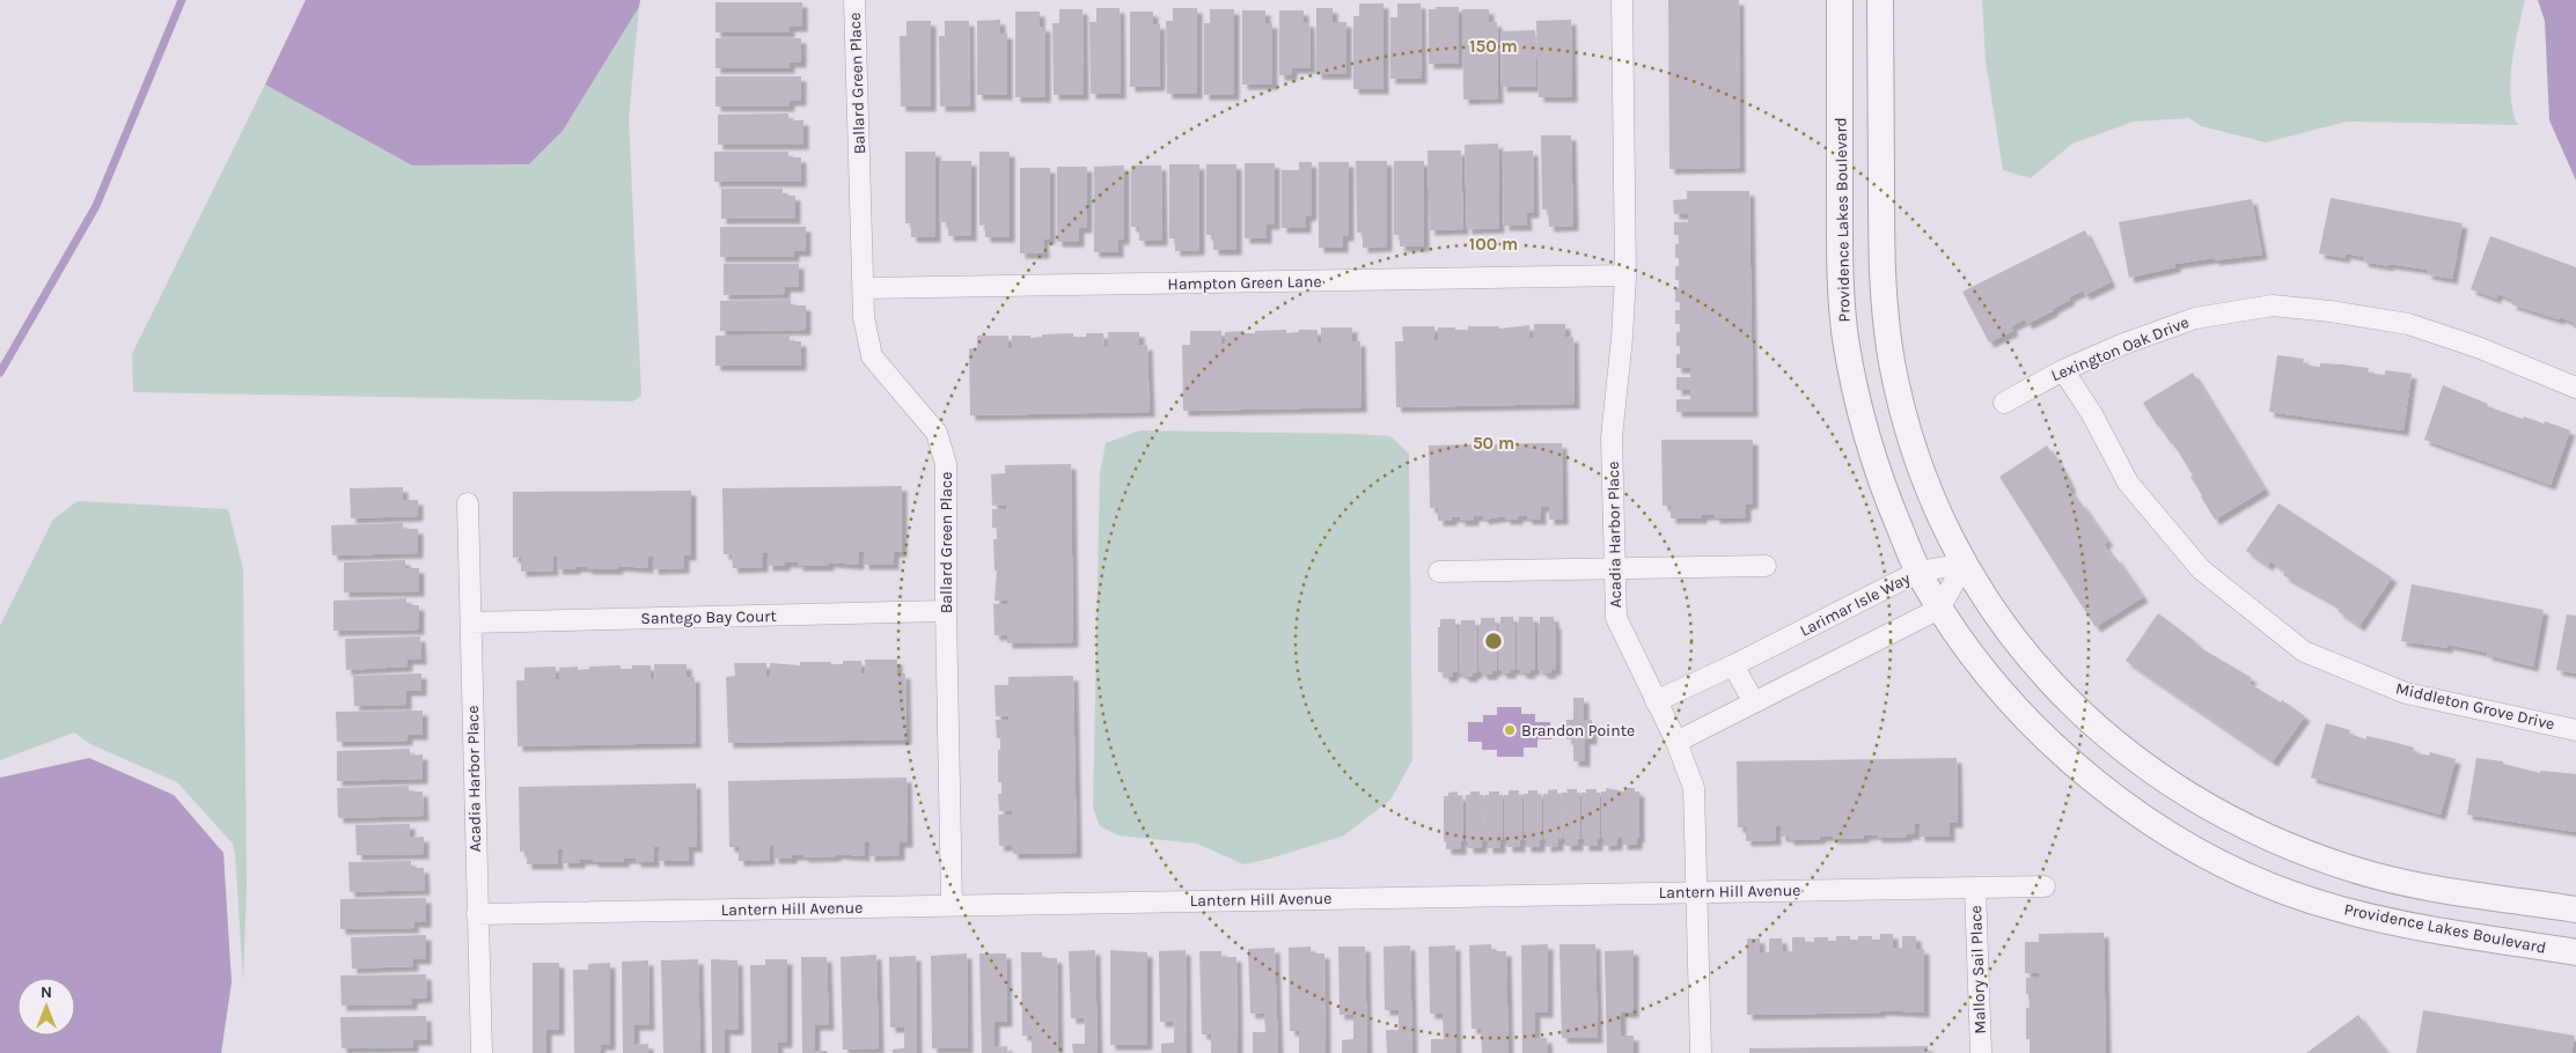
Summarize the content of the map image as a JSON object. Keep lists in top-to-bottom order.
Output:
{
  "streets": {
    "street": [
      "Ballard Green Place",
      "Providence Lakes Boulevard",
      "Hampton Green Lane",
      "Lexington Oak Drive",
      "Acadia Harbor Place",
      "Larimar Isle Way",
      "Santego Bay Court",
      "Middleton Grove Drive",
      "Lantern Hill Avenue",
      "Mallory Sail Place"
    ]
  },
  "crossings": [
    ["Ballard Green Place", "Hampton Green Lane"],
    ["Ballard Green Place", "Santego Bay Court"],
    ["Ballard Green Place", "Lantern Hill Avenue"],
    ["Providence Lakes Boulevard", "Larimar Isle Way"],
    ["Hampton Green Lane", "Acadia Harbor Place"],
    ["Lexington Oak Drive", "Middleton Grove Drive"],
    ["Acadia Harbor Place", "Larimar Isle Way"],
    ["Acadia Harbor Place", "Santego Bay Court"],
    ["Acadia Harbor Place", "Lantern Hill Avenue"],
    ["Lantern Hill Avenue", "Mallory Sail Place"]
  ],
  "places": ["Brandon Pointe"],
  "north": "top",
  "rings": ["150 m", "100 m", "50 m"]
}
